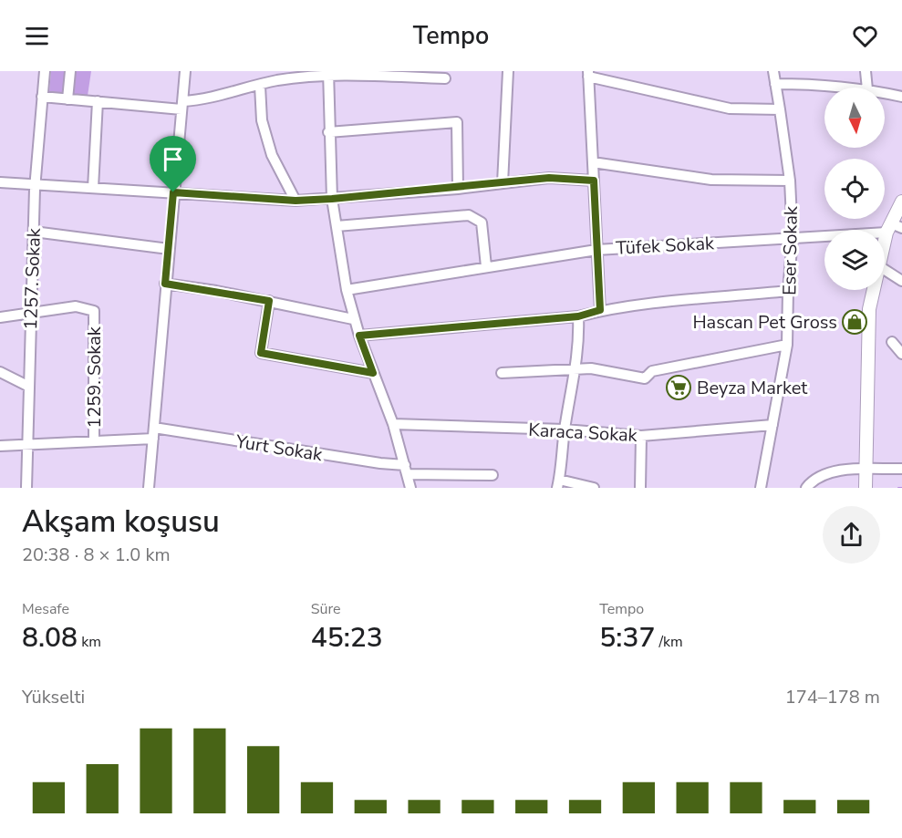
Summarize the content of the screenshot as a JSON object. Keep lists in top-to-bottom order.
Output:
{
  "streets": {
    "street": [
      "Tüfek Sokak",
      "Eser Sokak",
      "1257. Sokak",
      "1259. Sokak",
      "Karaca Sokak",
      "Yurt Sokak"
    ]
  },
  "crossings": [
    ["Tüfek Sokak", "Eser Sokak"],
    ["Eser Sokak", "Karaca Sokak"],
    ["1257. Sokak", "1259. Sokak"]
  ],
  "places": {
    "shop": ["Hascan Pet Gross"],
    "supermarket": ["Beyza Market"]
  },
  "north": "bottom",
  "page": {
    "header": "Tempo",
    "heading": ["Akşam koşusu", "20:38 · 8 × 1.0 km"],
    "stats": [
      ["Mesafe", "8.08 km"],
      ["Süre", "45:23"],
      ["Tempo", "5:37 /km"]
    ],
    "chart": ["Yükselti", "174–178 m"]
  }
}
